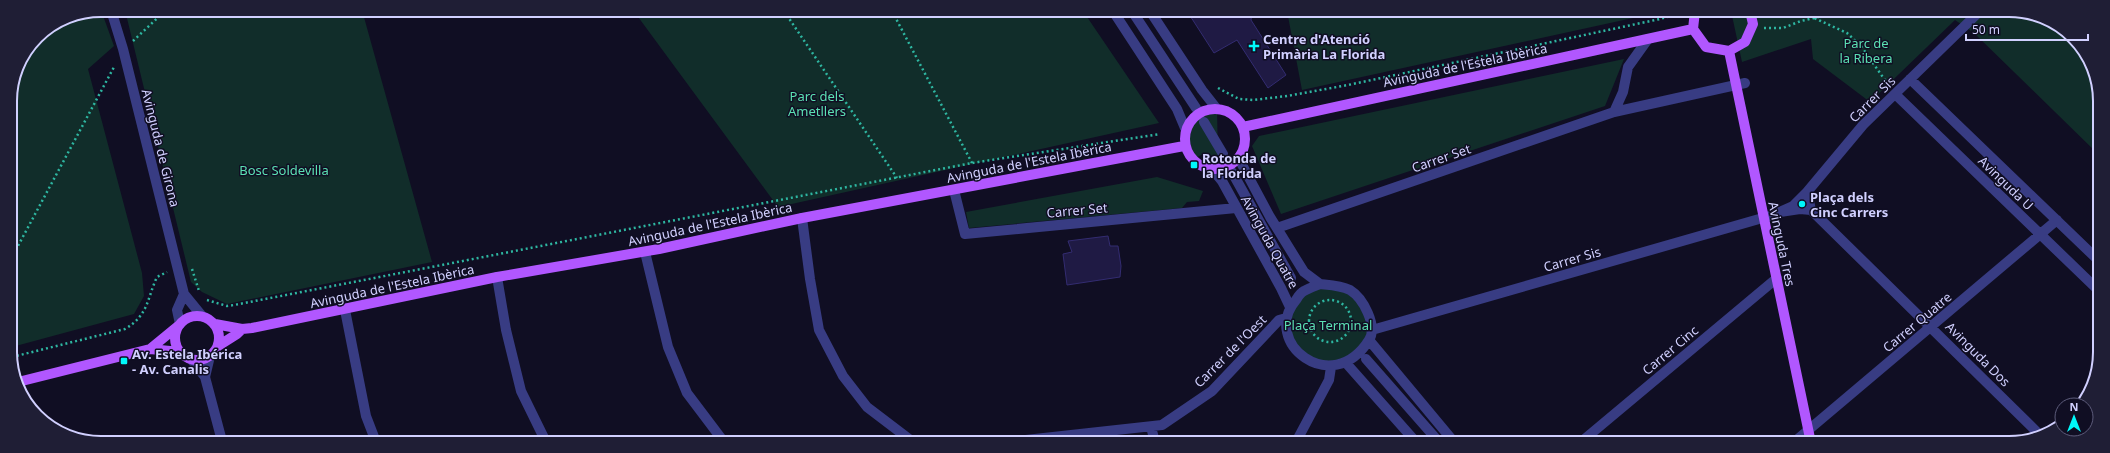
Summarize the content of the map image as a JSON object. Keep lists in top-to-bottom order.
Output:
{
  "streets": {
    "main road": ["Avinguda de l'Estela Ibèrica", "Avinguda Tres"],
    "street": [
      "Carrer Sis",
      "Avinguda de Girona",
      "Carrer Set",
      "Avinguda U",
      "Avinguda Quatre",
      "Carrer Quatre",
      "Carrer Cinc",
      "Carrer de l'Oest",
      "Avinguda Dos"
    ]
  },
  "crossings": [
    ["Avinguda de l'Estela Ibèrica", "Avinguda de Girona"],
    ["Avinguda de l'Estela Ibèrica", "Carrer Set"],
    ["Avinguda de l'Estela Ibèrica", "Avinguda Quatre"],
    ["Carrer Sis", "Avinguda U"],
    ["Carrer Sis", "Avinguda Tres"],
    ["Carrer Set", "Avinguda Quatre"],
    ["Carrer Set", "Avinguda Tres"],
    ["Avinguda U", "Carrer Quatre"],
    ["Avinguda Tres", "Carrer Quatre"],
    ["Avinguda Tres", "Carrer Cinc"],
    ["Carrer Quatre", "Avinguda Dos"]
  ],
  "parks": [
    "Parc de la Ribera",
    "Parc dels Ametllers",
    "Bosc Soldevilla",
    "Plaça Terminal"
  ],
  "places": {
    "health": ["Centre d'Atenció Primària La Florida"],
    "transit": ["Rotonda de la Florida", "Av. Estela Ibérica - Av. Canalis"],
    "other": ["Plaça dels Cinc Carrers"]
  },
  "scale_bar": "50 m",
  "north": "top"
}
